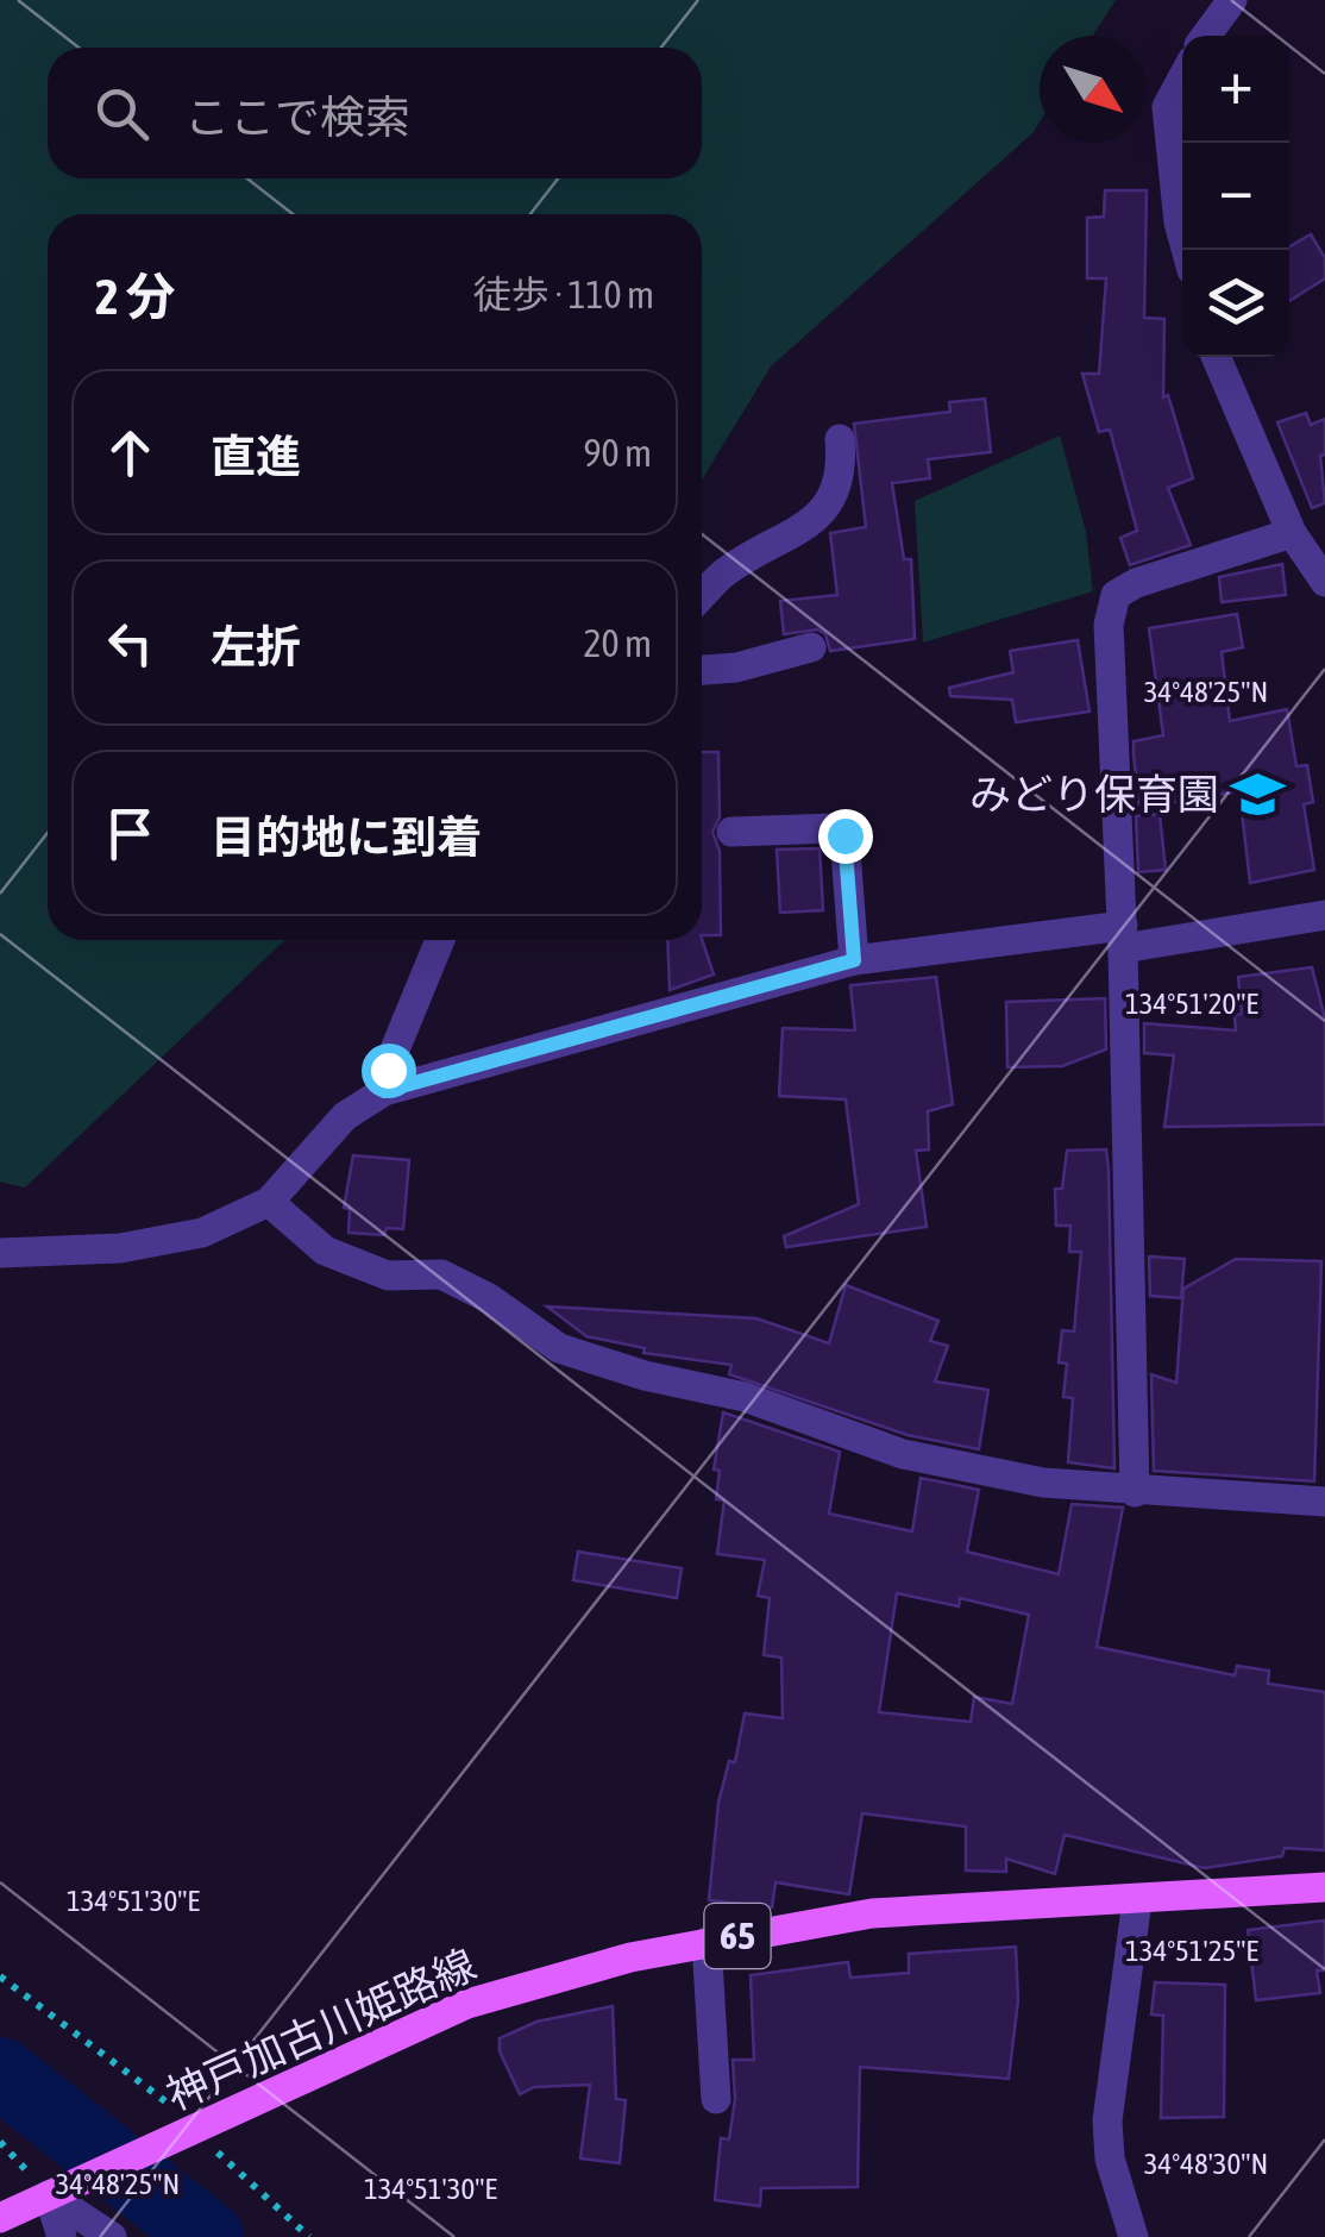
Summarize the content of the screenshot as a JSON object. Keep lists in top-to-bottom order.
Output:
{
  "streets": {
    "main road": ["65", "神戸加古川姫路線"]
  },
  "places": {
    "school or university": ["みどり保育園"]
  },
  "north": "bottom right",
  "page": {
    "map_buttons": ["+", "−"],
    "search": "ここで検索",
    "heading": ["2 分", "徒歩 · 110 m"],
    "list": [
      ["直進", "90 m"],
      ["左折", "20 m"],
      "目的地に到着"
    ]
  },
  "coordinates": [
    "34°48'25\"N",
    "134°51'20\"E",
    "134°51'30\"E",
    "134°51'25\"E",
    "34°48'30\"N"
  ]
}
